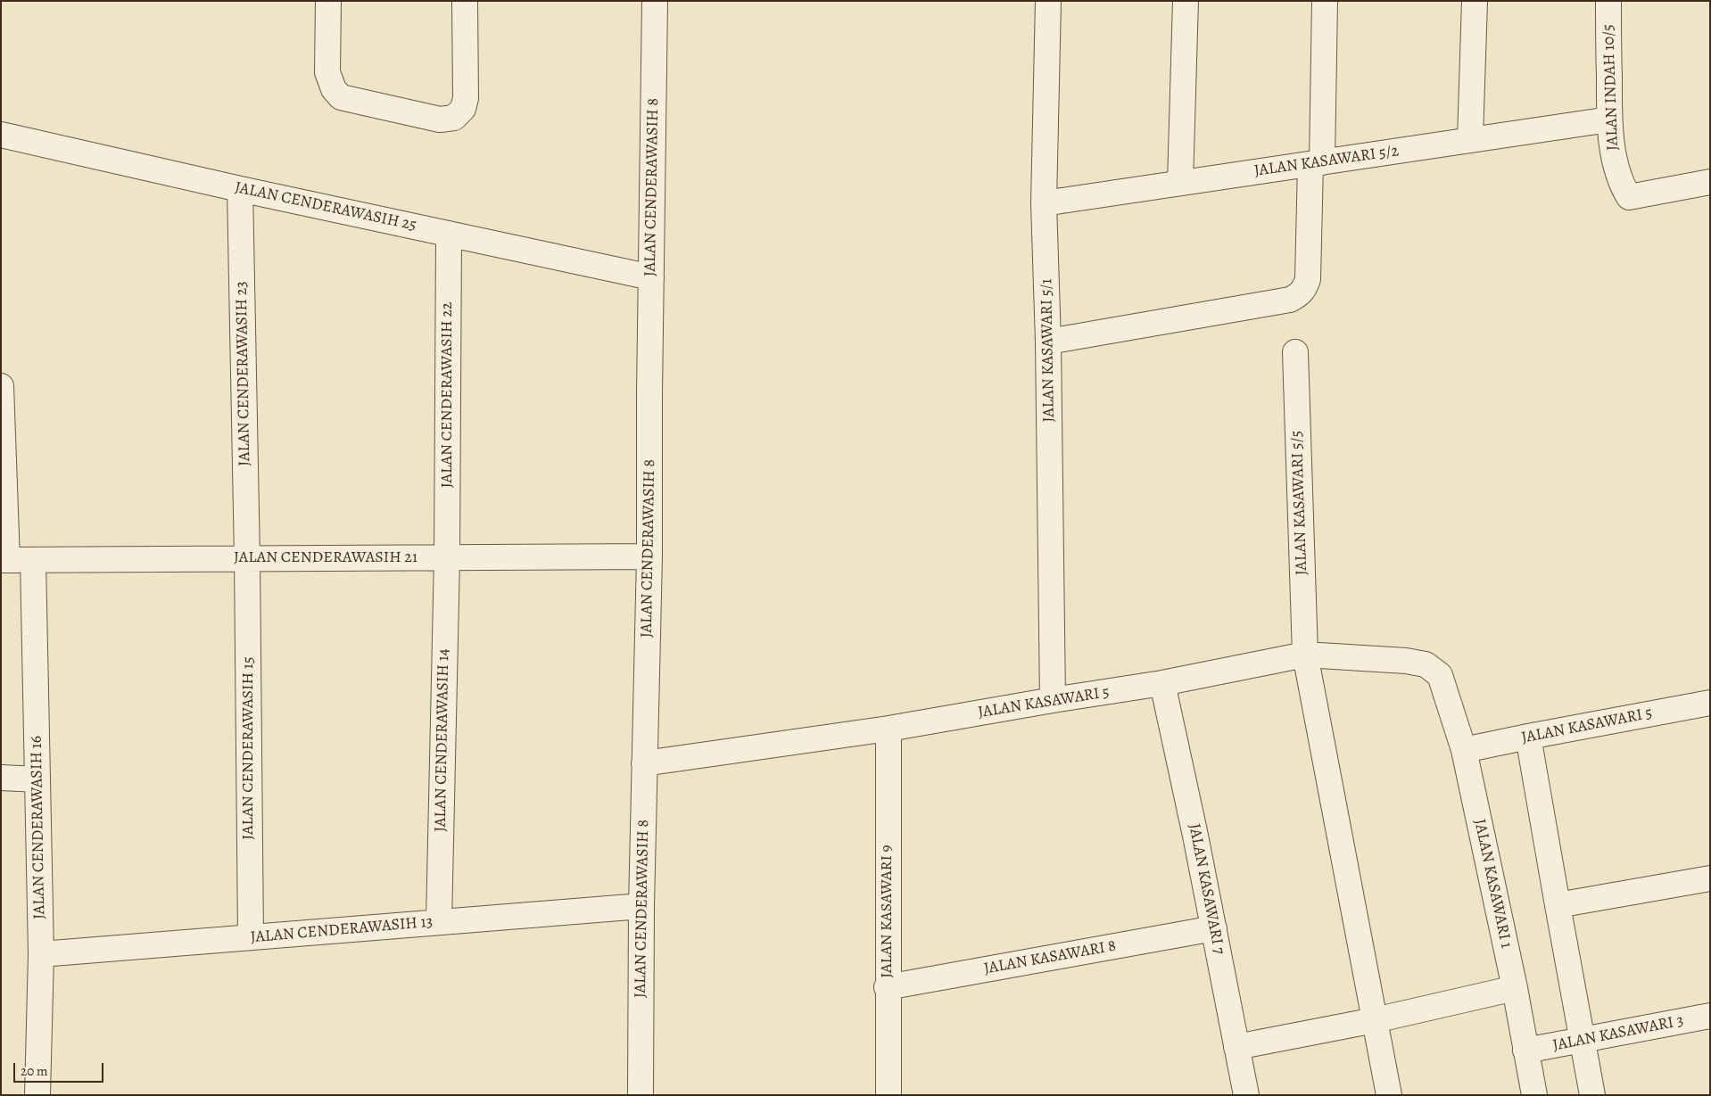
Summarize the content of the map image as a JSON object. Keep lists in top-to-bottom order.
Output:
{
  "streets": {
    "street": [
      "JALAN INDAH 10/5",
      "JALAN KASAWARI 5/2",
      "JALAN CENDERAWASIH 8",
      "JALAN CENDERAWASIH 25",
      "JALAN KASAWARI 5/1",
      "JALAN CENDERAWASIH 23",
      "JALAN CENDERAWASIH 22",
      "JALAN KASAWARI 5/5",
      "JALAN CENDERAWASIH 21",
      "JALAN KASAWARI 5",
      "JALAN CENDERAWASIH 14",
      "JALAN CENDERAWASIH 15",
      "JALAN CENDERAWASIH 16",
      "JALAN KASAWARI 1",
      "JALAN KASAWARI 7",
      "JALAN KASAWARI 9",
      "JALAN CENDERAWASIH 13",
      "JALAN KASAWARI 8",
      "JALAN KASAWARI 3"
    ]
  },
  "crossings": [
    ["JALAN INDAH 10/5", "JALAN KASAWARI 5/2"],
    ["JALAN KASAWARI 5/2", "JALAN KASAWARI 5/1"],
    ["JALAN CENDERAWASIH 8", "JALAN CENDERAWASIH 25"],
    ["JALAN CENDERAWASIH 8", "JALAN CENDERAWASIH 21"],
    ["JALAN CENDERAWASIH 8", "JALAN KASAWARI 5"],
    ["JALAN CENDERAWASIH 8", "JALAN CENDERAWASIH 13"],
    ["JALAN CENDERAWASIH 25", "JALAN CENDERAWASIH 23"],
    ["JALAN CENDERAWASIH 25", "JALAN CENDERAWASIH 22"],
    ["JALAN KASAWARI 5/1", "JALAN KASAWARI 5"],
    ["JALAN CENDERAWASIH 23", "JALAN CENDERAWASIH 21"],
    ["JALAN CENDERAWASIH 23", "JALAN CENDERAWASIH 15"],
    ["JALAN CENDERAWASIH 22", "JALAN CENDERAWASIH 21"],
    ["JALAN CENDERAWASIH 22", "JALAN CENDERAWASIH 14"],
    ["JALAN KASAWARI 5/5", "JALAN KASAWARI 5"],
    ["JALAN CENDERAWASIH 21", "JALAN CENDERAWASIH 14"],
    ["JALAN CENDERAWASIH 21", "JALAN CENDERAWASIH 15"],
    ["JALAN CENDERAWASIH 21", "JALAN CENDERAWASIH 16"],
    ["JALAN KASAWARI 5", "JALAN KASAWARI 1"],
    ["JALAN KASAWARI 5", "JALAN KASAWARI 7"],
    ["JALAN KASAWARI 5", "JALAN KASAWARI 9"],
    ["JALAN CENDERAWASIH 14", "JALAN CENDERAWASIH 13"],
    ["JALAN CENDERAWASIH 15", "JALAN CENDERAWASIH 13"],
    ["JALAN CENDERAWASIH 16", "JALAN CENDERAWASIH 13"],
    ["JALAN KASAWARI 1", "JALAN KASAWARI 3"],
    ["JALAN KASAWARI 7", "JALAN KASAWARI 8"],
    ["JALAN KASAWARI 9", "JALAN KASAWARI 8"]
  ],
  "scale_bar": "20 m"
}
